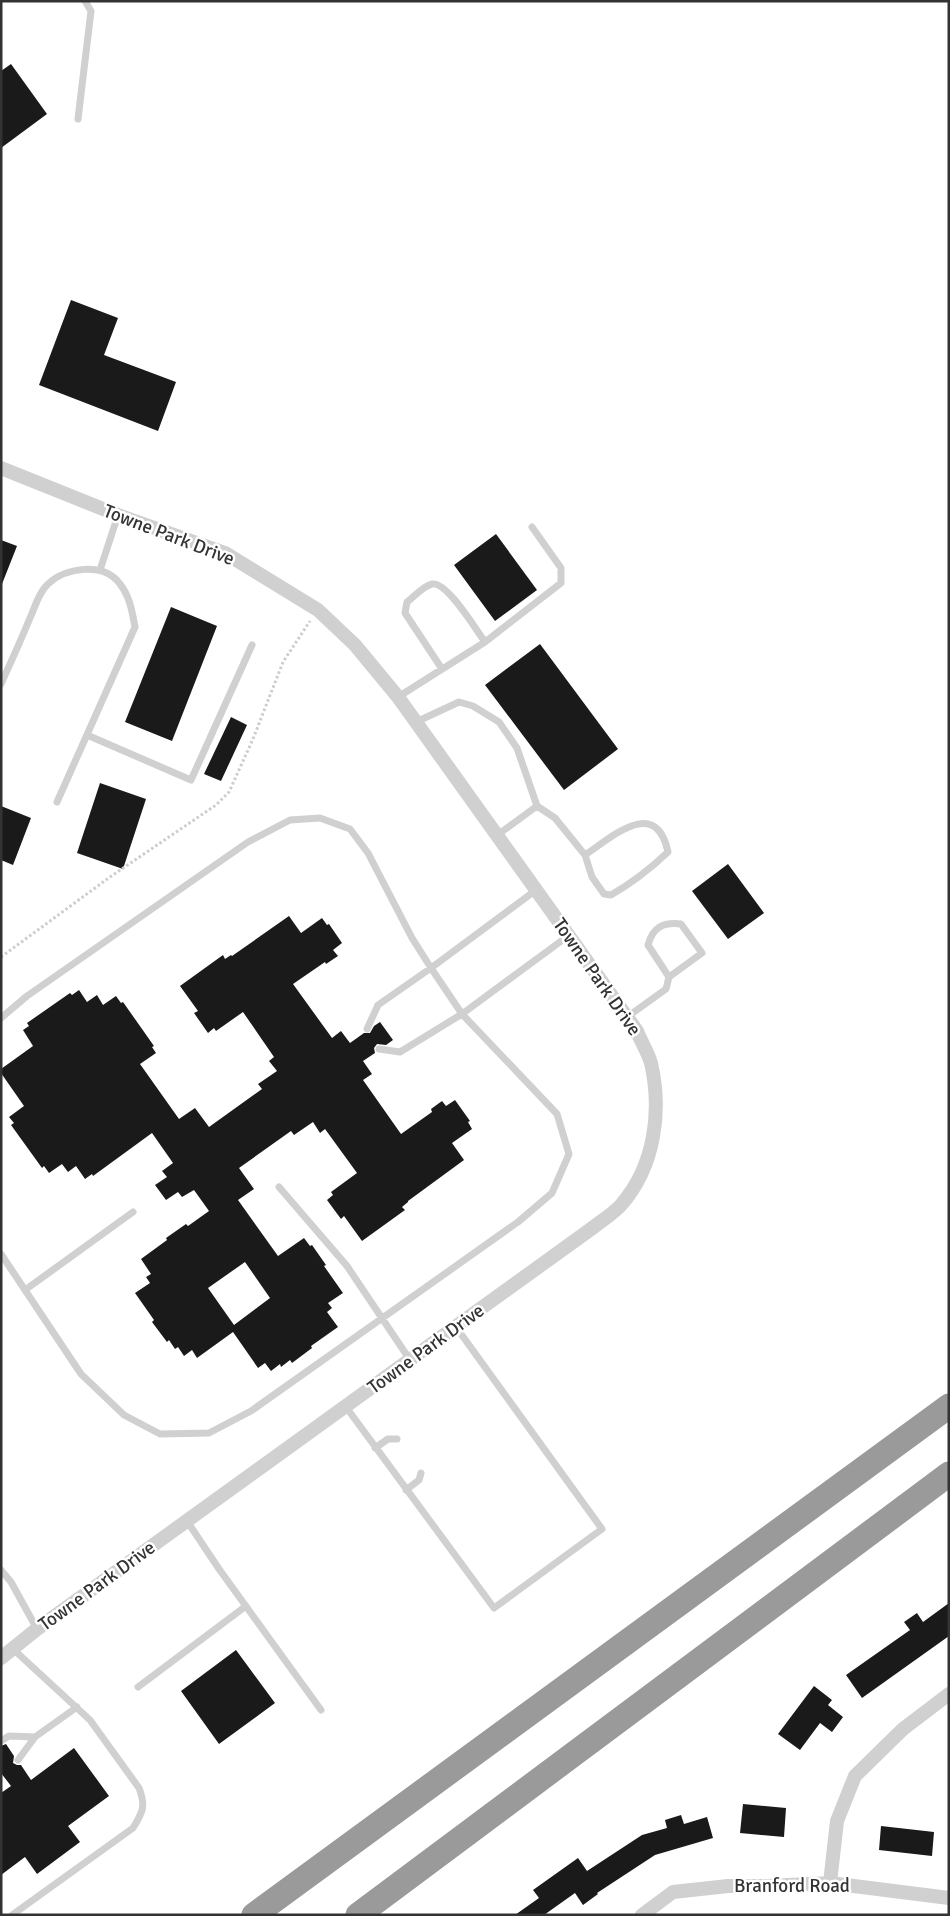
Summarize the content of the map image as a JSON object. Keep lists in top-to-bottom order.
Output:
{
  "streets": {
    "street": ["Towne Park Drive", "Branford Road"]
  }
}
